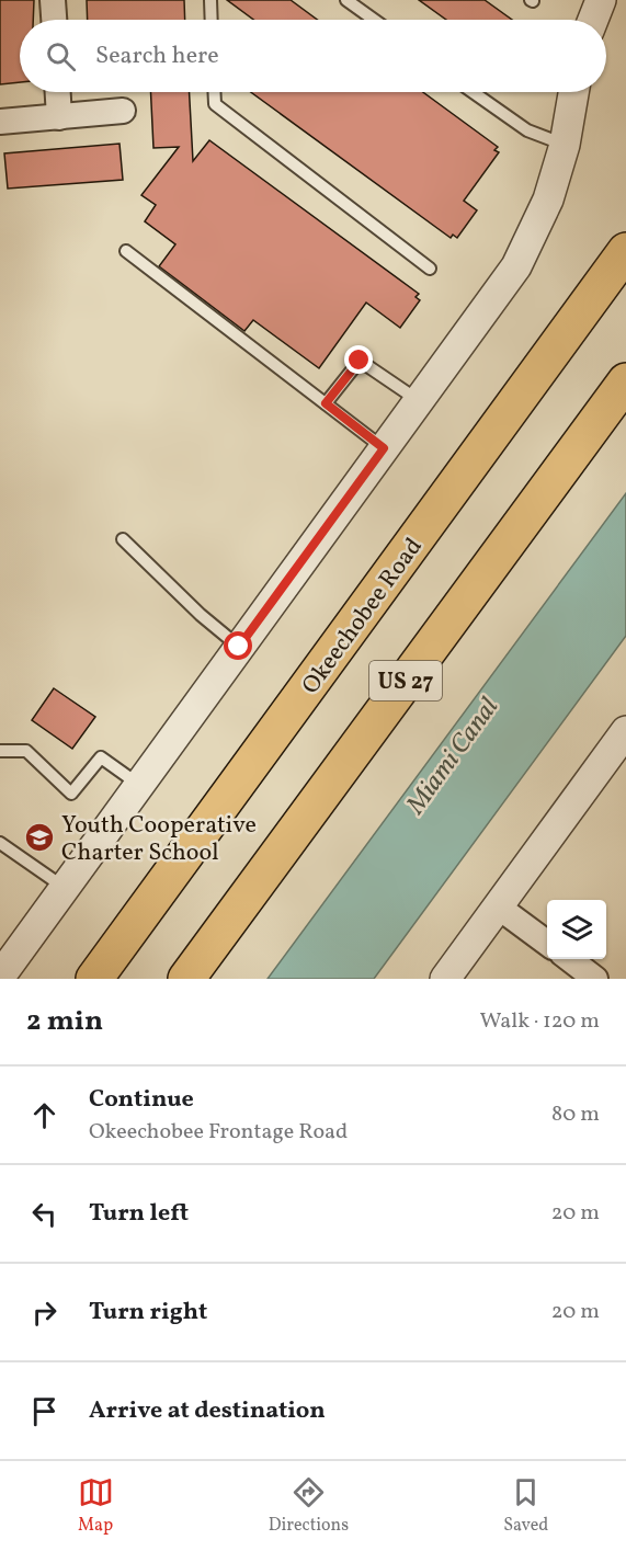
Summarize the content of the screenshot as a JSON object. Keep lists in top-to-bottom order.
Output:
{
  "streets": {
    "highway": ["Okeechobee Road", "US 27"]
  },
  "water": ["Miami Canal"],
  "places": {
    "school or university": ["Youth Cooperative Charter School"]
  },
  "page": {
    "search": "Search here",
    "heading": ["2 min", "Walk · 120 m"],
    "list": [
      ["Continue", "Okeechobee Frontage Road", "80 m"],
      ["Turn left", "20 m"],
      ["Turn right", "20 m"],
      "Arrive at destination"
    ],
    "nav": ["Map", "Directions", "Saved"]
  }
}
